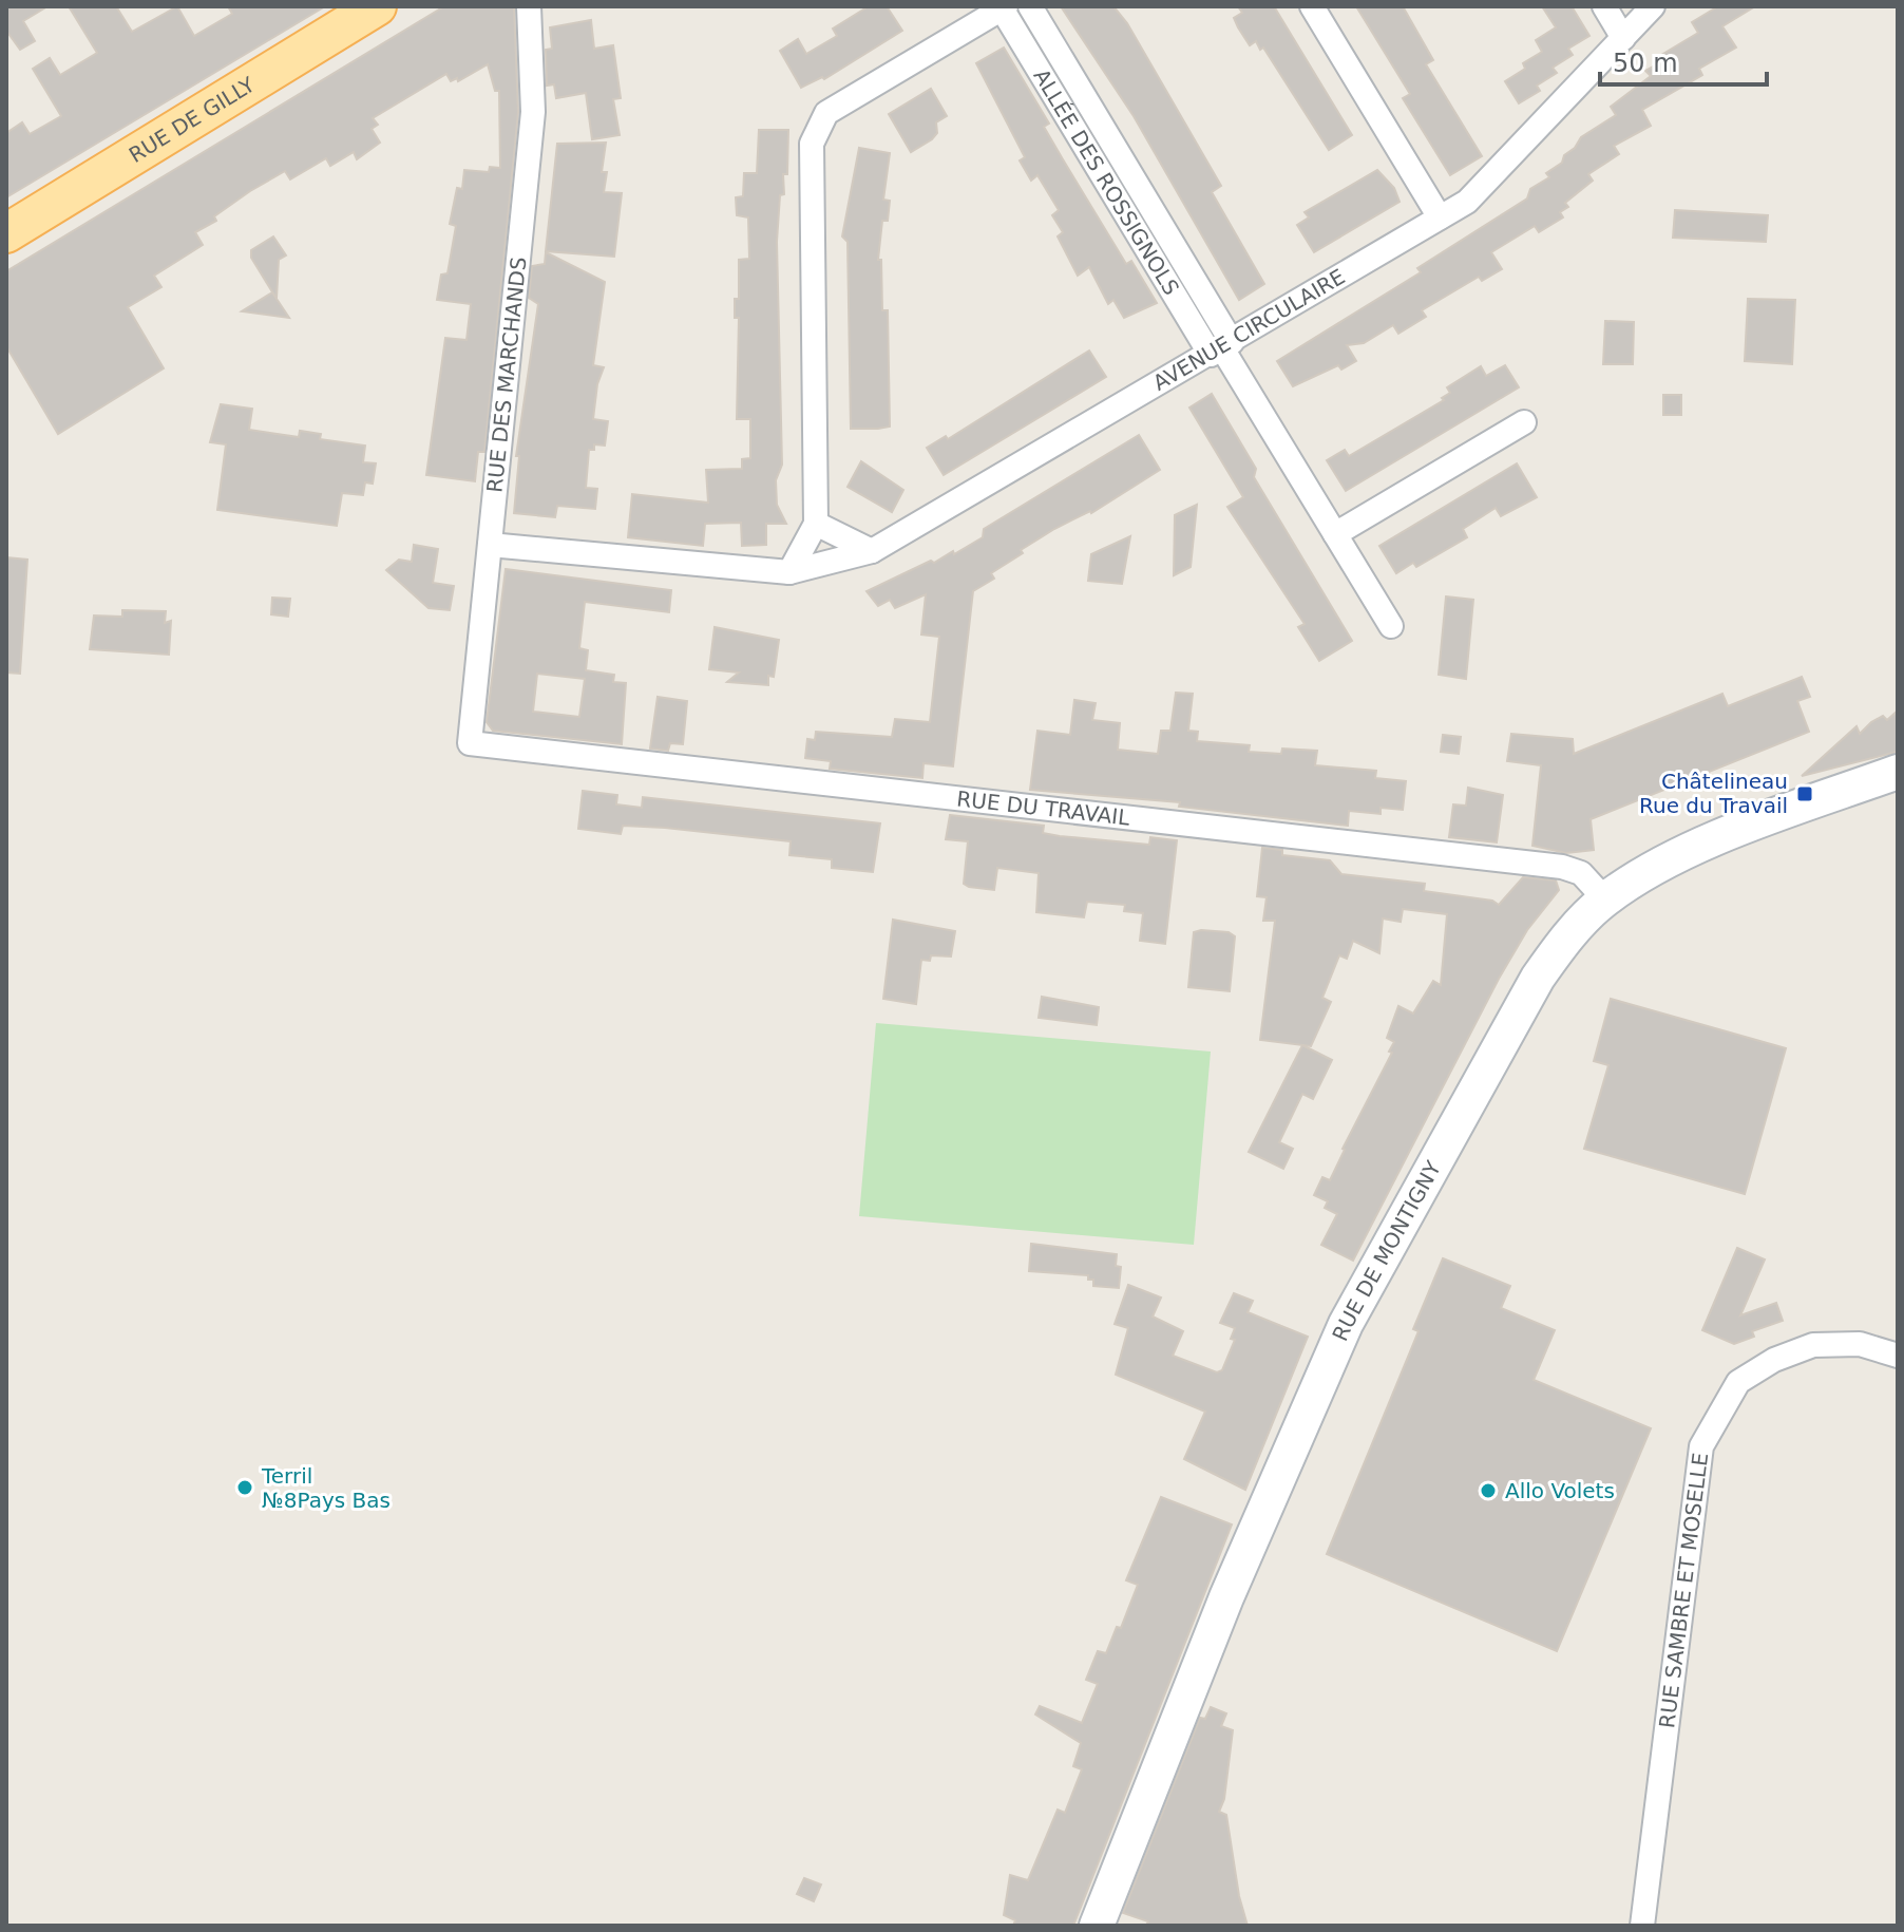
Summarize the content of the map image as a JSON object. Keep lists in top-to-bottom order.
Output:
{
  "streets": {
    "main road": ["RUE DE GILLY", "RUE DE MONTIGNY"],
    "street": [
      "ALLÉE DES ROSSIGNOLS",
      "AVENUE CIRCULAIRE",
      "RUE DES MARCHANDS",
      "RUE DU TRAVAIL",
      "RUE SAMBRE ET MOSELLE"
    ]
  },
  "crossings": [
    ["ALLÉE DES ROSSIGNOLS", "AVENUE CIRCULAIRE"],
    ["AVENUE CIRCULAIRE", "RUE DES MARCHANDS"],
    ["RUE DES MARCHANDS", "RUE DU TRAVAIL"],
    ["RUE DU TRAVAIL", "RUE DE MONTIGNY"]
  ],
  "places": {
    "transit": ["Châtelineau Rue du Travail"],
    "other": ["Terril №8Pays Bas", "Allo Volets"]
  },
  "scale_bar": "50 m"
}
